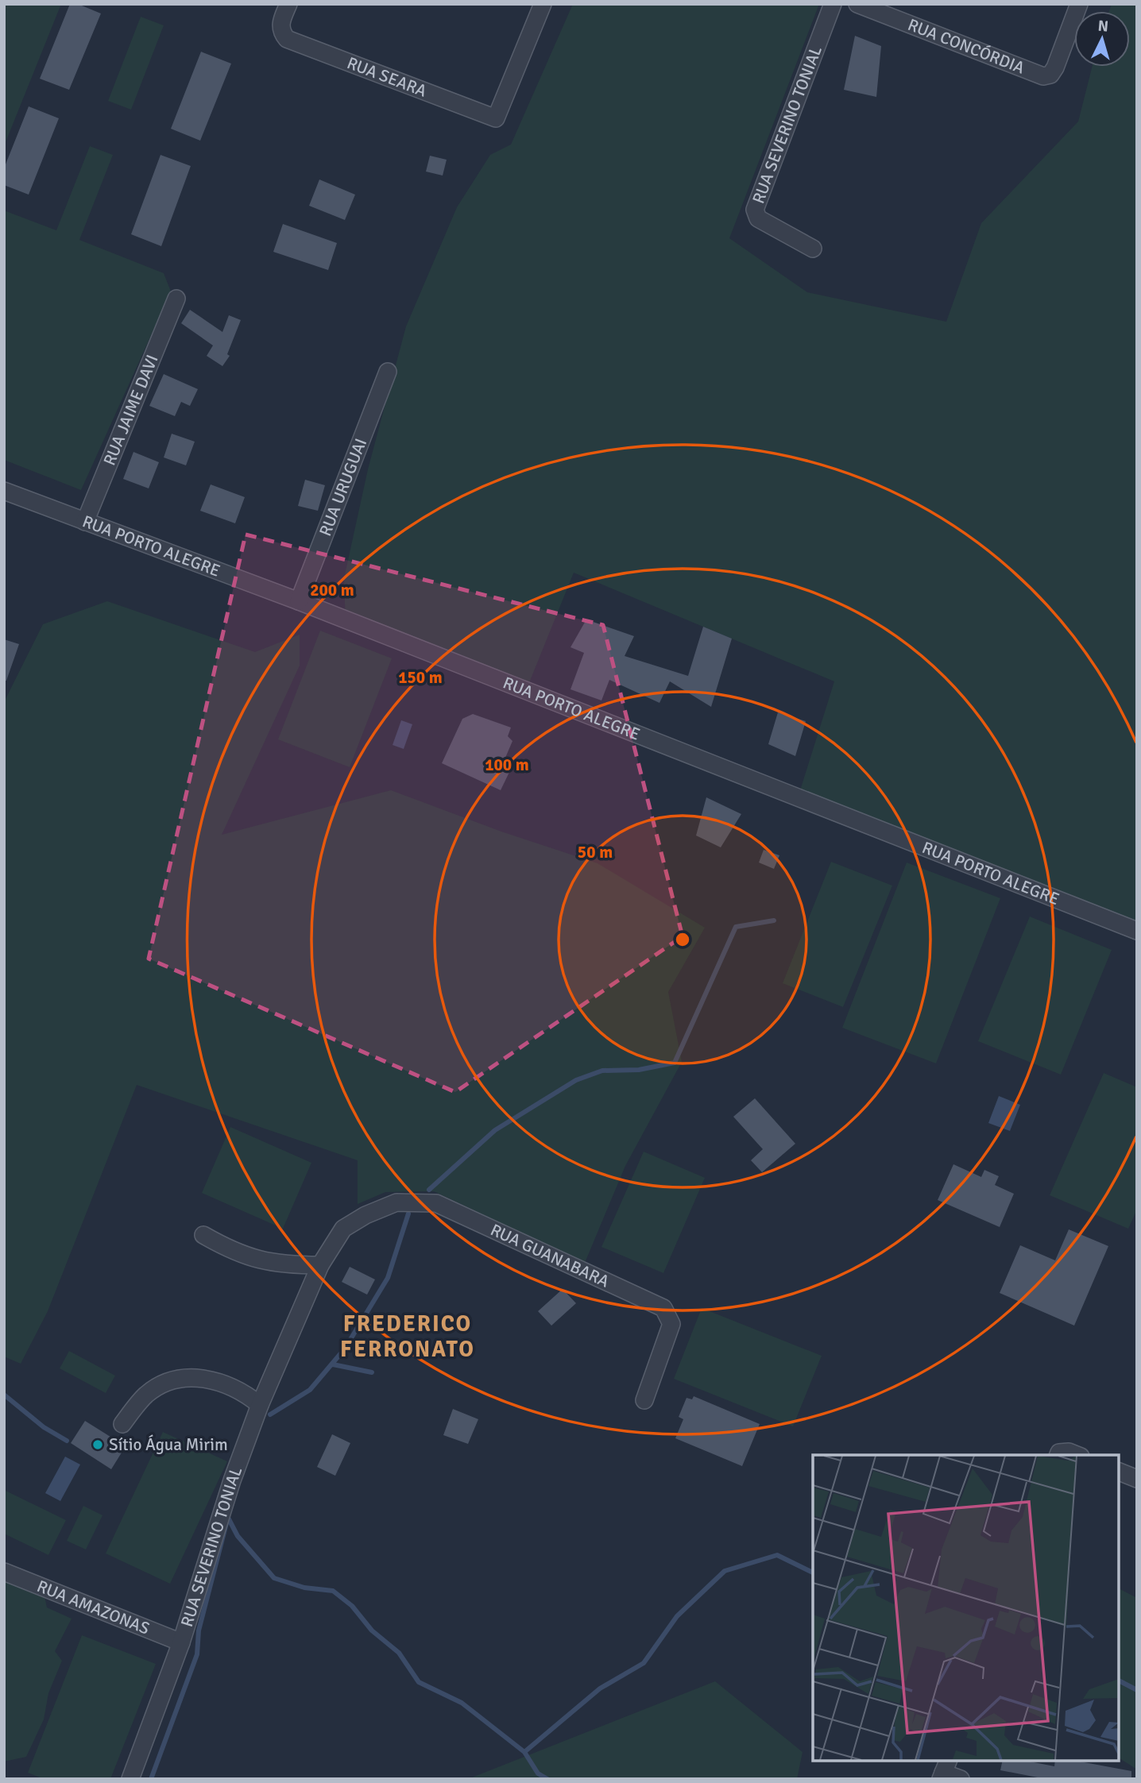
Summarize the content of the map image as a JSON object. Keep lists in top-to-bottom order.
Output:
{
  "streets": {
    "street": [
      "RUA CONCÓRDIA",
      "RUA SEARA",
      "RUA SEVERINO TONIAL",
      "RUA JAIME DAVI",
      "RUA URUGUAI",
      "RUA PORTO ALEGRE",
      "RUA GUANABARA",
      "RUA AMAZONAS"
    ]
  },
  "crossings": [
    ["RUA SEVERINO TONIAL", "RUA GUANABARA"],
    ["RUA SEVERINO TONIAL", "RUA AMAZONAS"],
    ["RUA JAIME DAVI", "RUA PORTO ALEGRE"],
    ["RUA URUGUAI", "RUA PORTO ALEGRE"]
  ],
  "districts": ["FREDERICO FERRONATO"],
  "places": ["Sítio Água Mirim"],
  "north": "top",
  "rings": [
    "200 m",
    "150 m",
    "100 m",
    "50 m"
  ]
}
